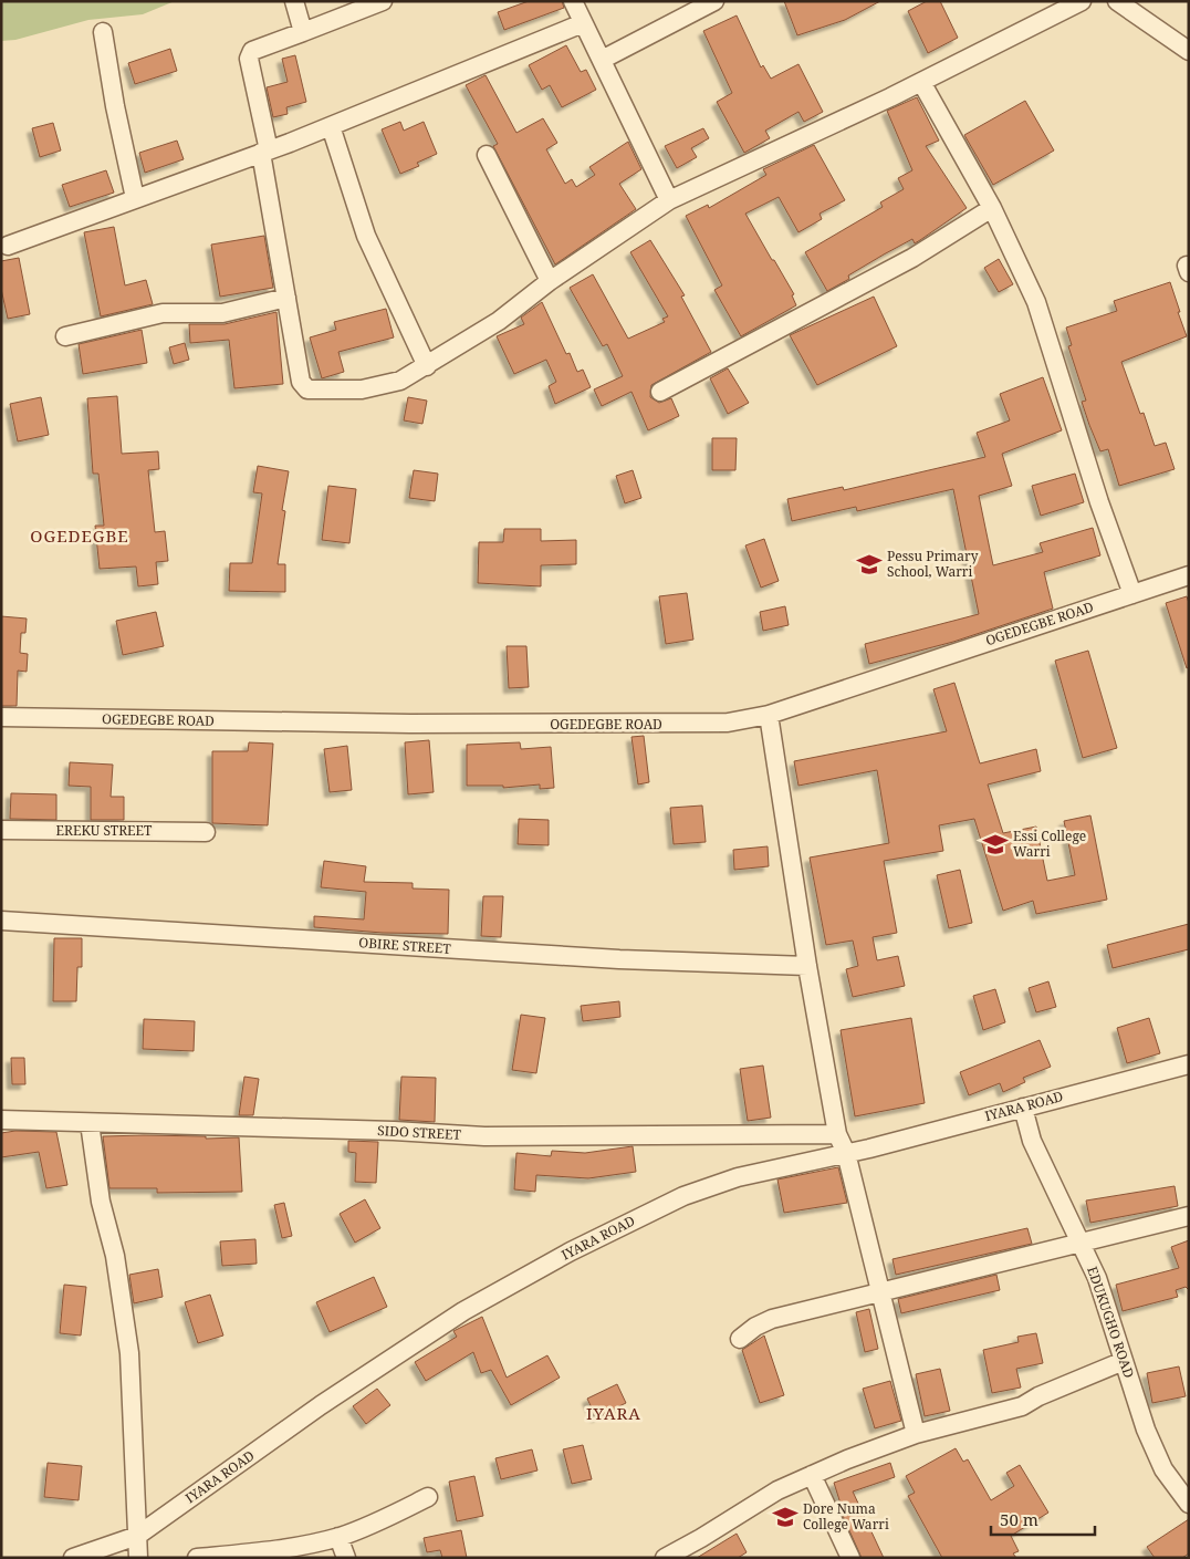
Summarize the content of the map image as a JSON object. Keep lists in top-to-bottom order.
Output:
{
  "streets": {
    "street": [
      "OGEDEGBE ROAD",
      "EREKU STREET",
      "OBIRE STREET",
      "IYARA ROAD",
      "SIDO STREET",
      "EDUKUGHO ROAD"
    ]
  },
  "crossings": [
    ["IYARA ROAD", "EDUKUGHO ROAD"]
  ],
  "districts": ["OGEDEGBE", "IYARA"],
  "places": {
    "school or university": ["Pessu Primary School, Warri", "Essi College Warri", "Dore Numa College Warri"]
  },
  "scale_bar": "50 m"
}
